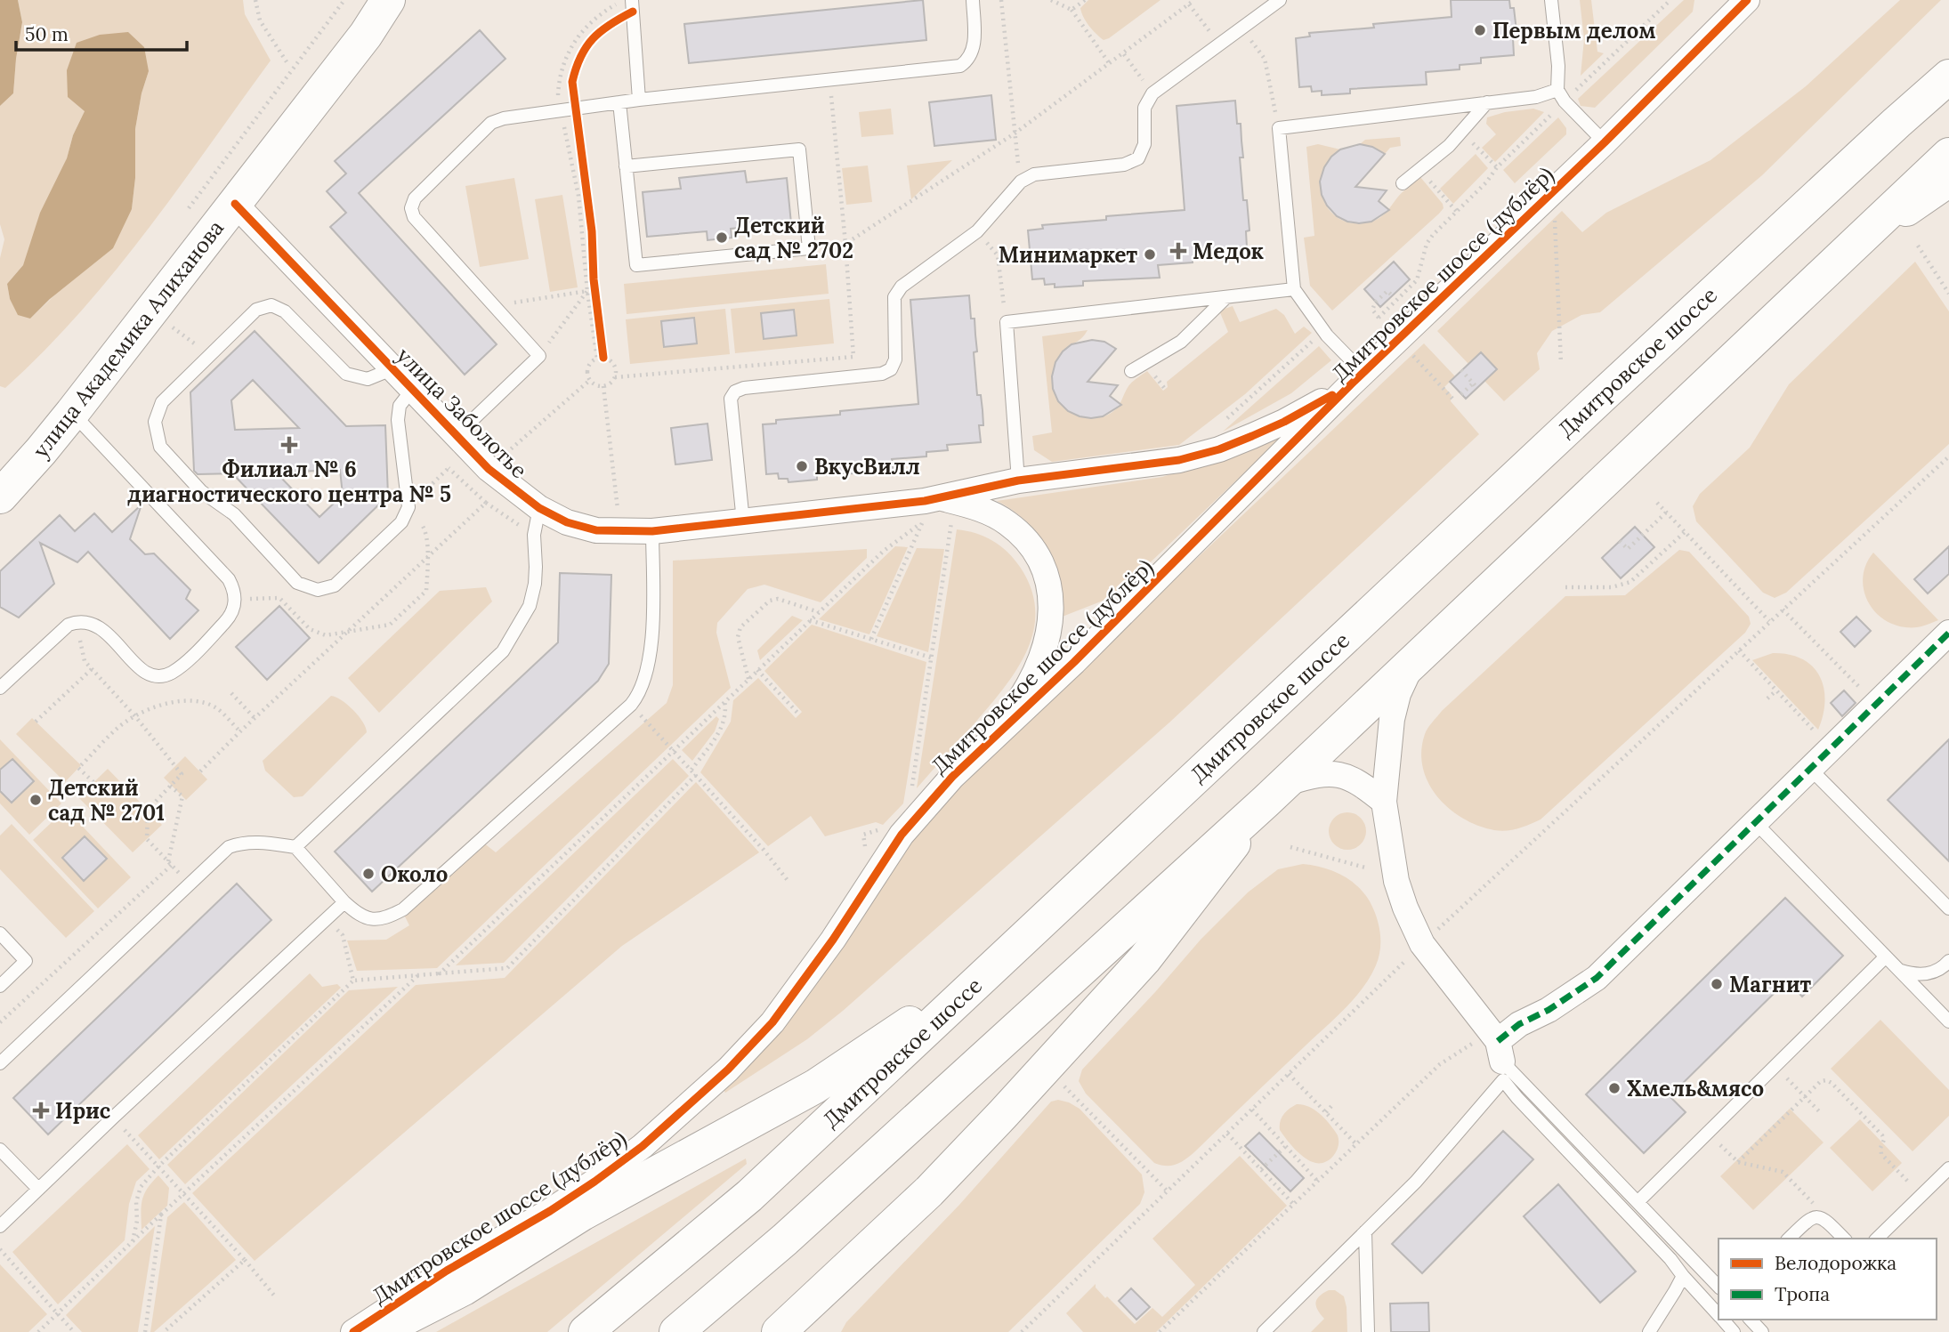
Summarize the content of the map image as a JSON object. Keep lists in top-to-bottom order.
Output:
{
  "streets": {
    "main road": ["Дмитровское шоссе (дублёр)", "улица Академика Алиханова", "Дмитровское шоссе"],
    "street": ["улица Заболотье"]
  },
  "crossings": [
    ["Дмитровское шоссе (дублёр)", "Дмитровское шоссе"],
    ["Дмитровское шоссе (дублёр)", "улица Заболотье"],
    ["улица Академика Алиханова", "улица Заболотье"]
  ],
  "places": {
    "other": [
      "Первым делом",
      "Детский сад № 2702",
      "Минимаркет",
      "ВкусВилл",
      "Детский сад № 2701",
      "Около",
      "Магнит",
      "Хмель&мясо"
    ],
    "health": ["Медок", "Филиал № 6 диагностического центра № 5", "Ирис"]
  },
  "legend": ["Велодорожка", "Тропа"],
  "scale_bar": "50 m"
}
